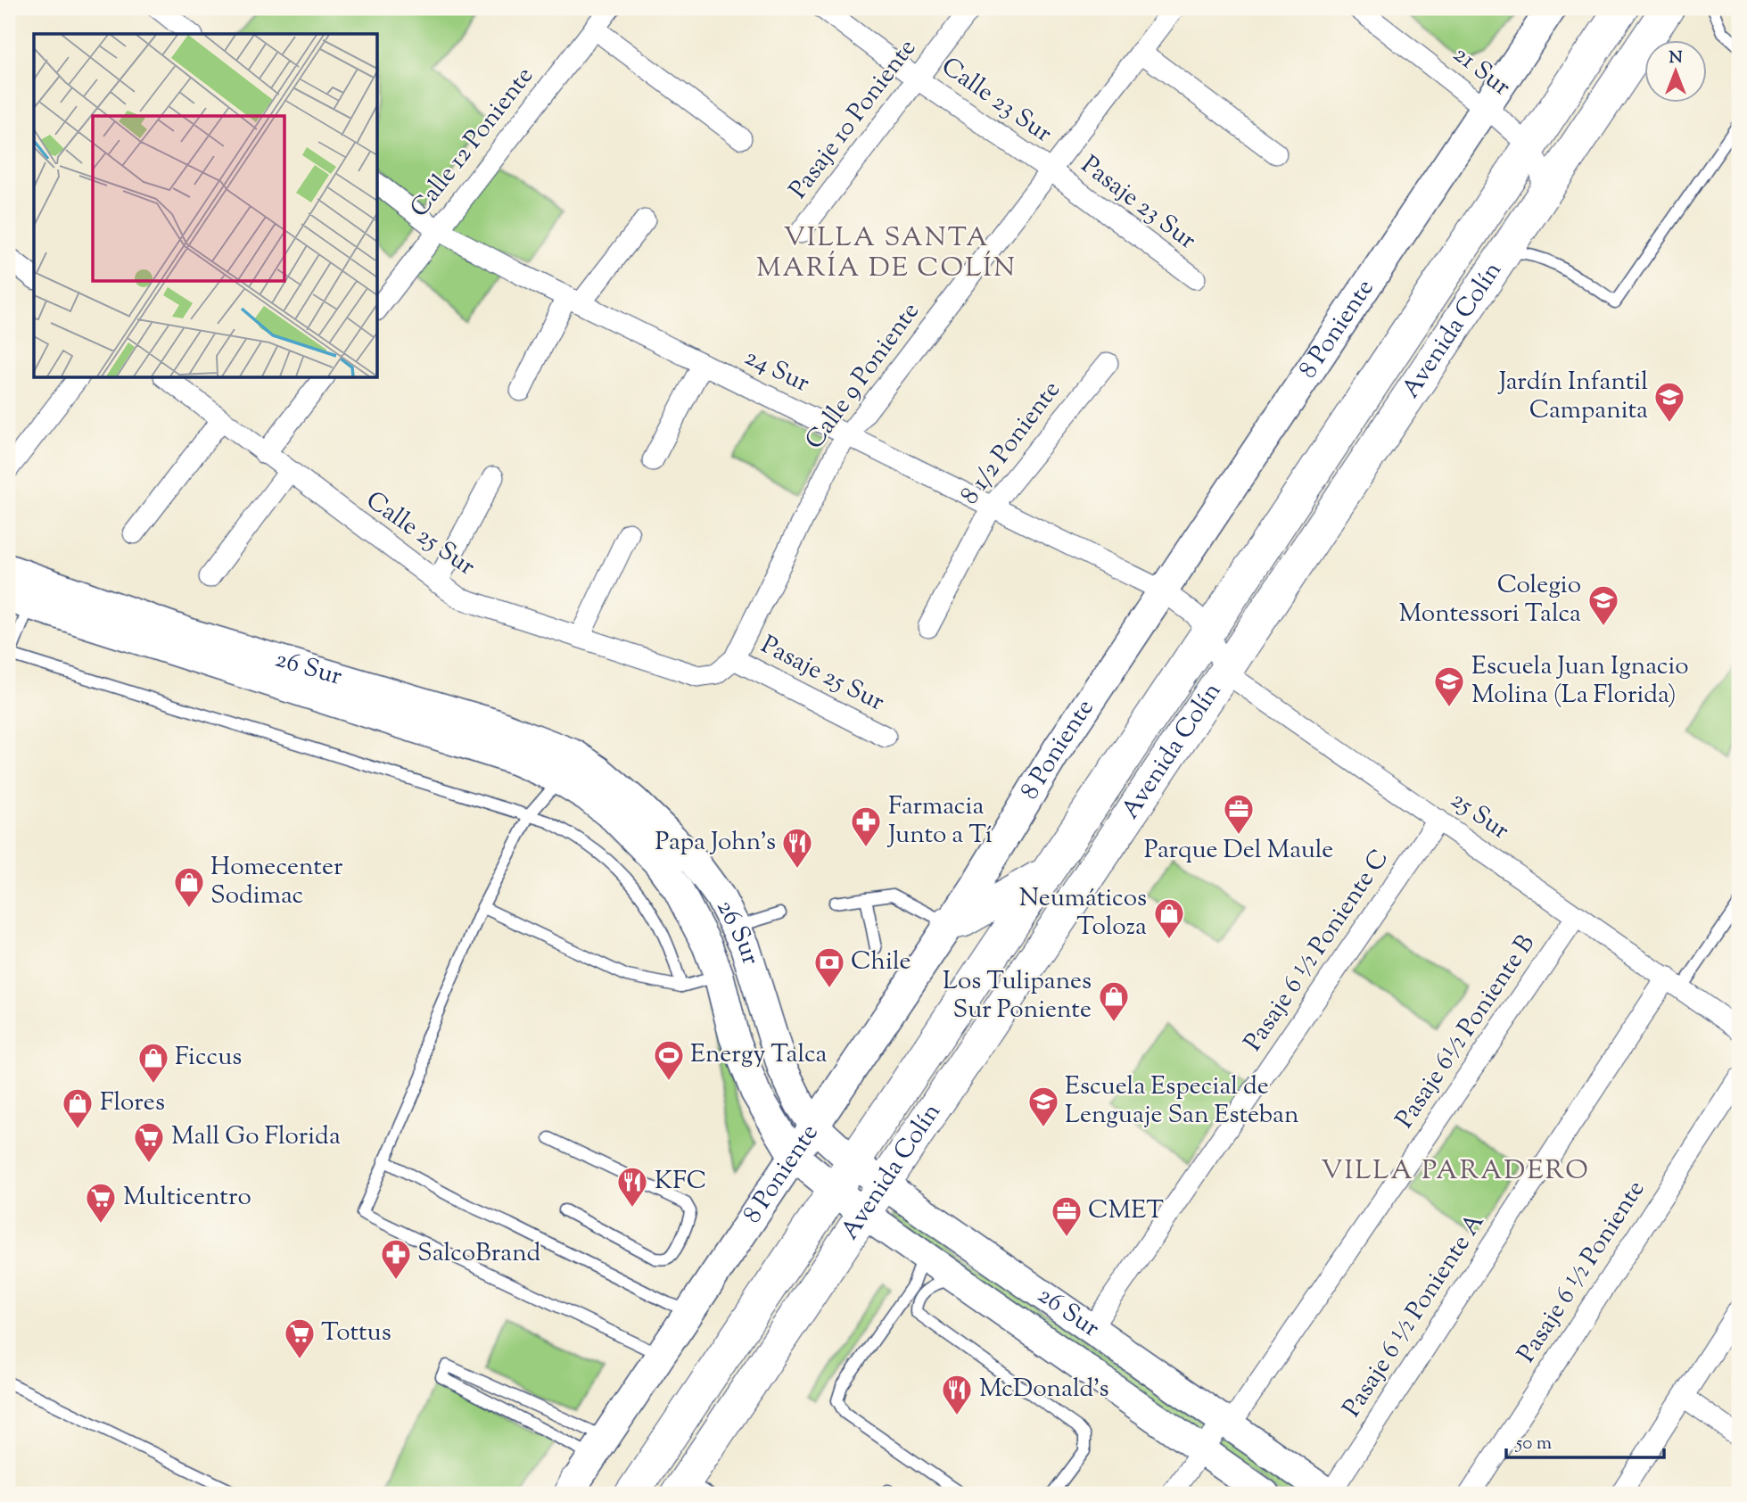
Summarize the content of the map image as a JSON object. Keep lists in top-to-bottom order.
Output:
{
  "streets": {
    "main road": ["Avenida Colín"],
    "street": [
      "21 Sur",
      "Calle 23 Sur",
      "Pasaje 10 Poniente",
      "Calle 12 Poniente",
      "Pasaje 23 Sur",
      "8 Poniente",
      "24 Sur",
      "Calle 9 Poniente",
      "8 1/2 Poniente",
      "Calle 25 Sur",
      "26 Sur",
      "Pasaje 25 Sur",
      "25 Sur",
      "Pasaje 6 ½ Poniente C",
      "Pasaje 6½ Poniente B",
      "Pasaje 6 ½ Poniente",
      "Pasaje 6 ½ Poniente A"
    ]
  },
  "crossings": [
    ["21 Sur", "8 Poniente"],
    ["21 Sur", "Avenida Colín"],
    ["Calle 23 Sur", "Pasaje 10 Poniente"],
    ["Calle 23 Sur", "Pasaje 23 Sur"],
    ["Calle 23 Sur", "Calle 9 Poniente"],
    ["Calle 12 Poniente", "24 Sur"],
    ["Pasaje 23 Sur", "Calle 9 Poniente"],
    ["8 Poniente", "24 Sur"],
    ["8 Poniente", "26 Sur"],
    ["Avenida Colín", "24 Sur"],
    ["Avenida Colín", "26 Sur"],
    ["Avenida Colín", "25 Sur"],
    ["24 Sur", "Calle 9 Poniente"],
    ["24 Sur", "8 1/2 Poniente"],
    ["Calle 9 Poniente", "Calle 25 Sur"],
    ["Calle 9 Poniente", "Pasaje 25 Sur"],
    ["26 Sur", "Pasaje 6 ½ Poniente C"],
    ["26 Sur", "Pasaje 6½ Poniente B"],
    ["26 Sur", "Pasaje 6 ½ Poniente A"],
    ["25 Sur", "Pasaje 6 ½ Poniente C"],
    ["25 Sur", "Pasaje 6½ Poniente B"],
    ["25 Sur", "Pasaje 6 ½ Poniente A"]
  ],
  "districts": ["VILLA SANTA MARÍA DE COLÍN", "VILLA PARADERO"],
  "places": {
    "school or university": [
      "Jardín Infantil Campanita",
      "Colegio Montessori Talca",
      "Escuela Juan Ignacio Molina (La Florida)",
      "Escuela Especial de Lenguaje San Esteban"
    ],
    "office": ["Parque Del Maule", "CMET"],
    "pharmacy": ["Farmacia Junto a Tí", "SalcoBrand"],
    "restaurant": ["Papa John's", "KFC", "McDonald's"],
    "shop": [
      "Homecenter Sodimac",
      "Neumáticos Toloza",
      "Los Tulipanes Sur Poniente",
      "Ficcus",
      "Flores"
    ],
    "bank": ["Chile"],
    "sports": ["Energy Talca"],
    "supermarket": ["Mall Go Florida", "Multicentro", "Tottus"]
  },
  "scale_bar": "50 m",
  "north": "top"
}
